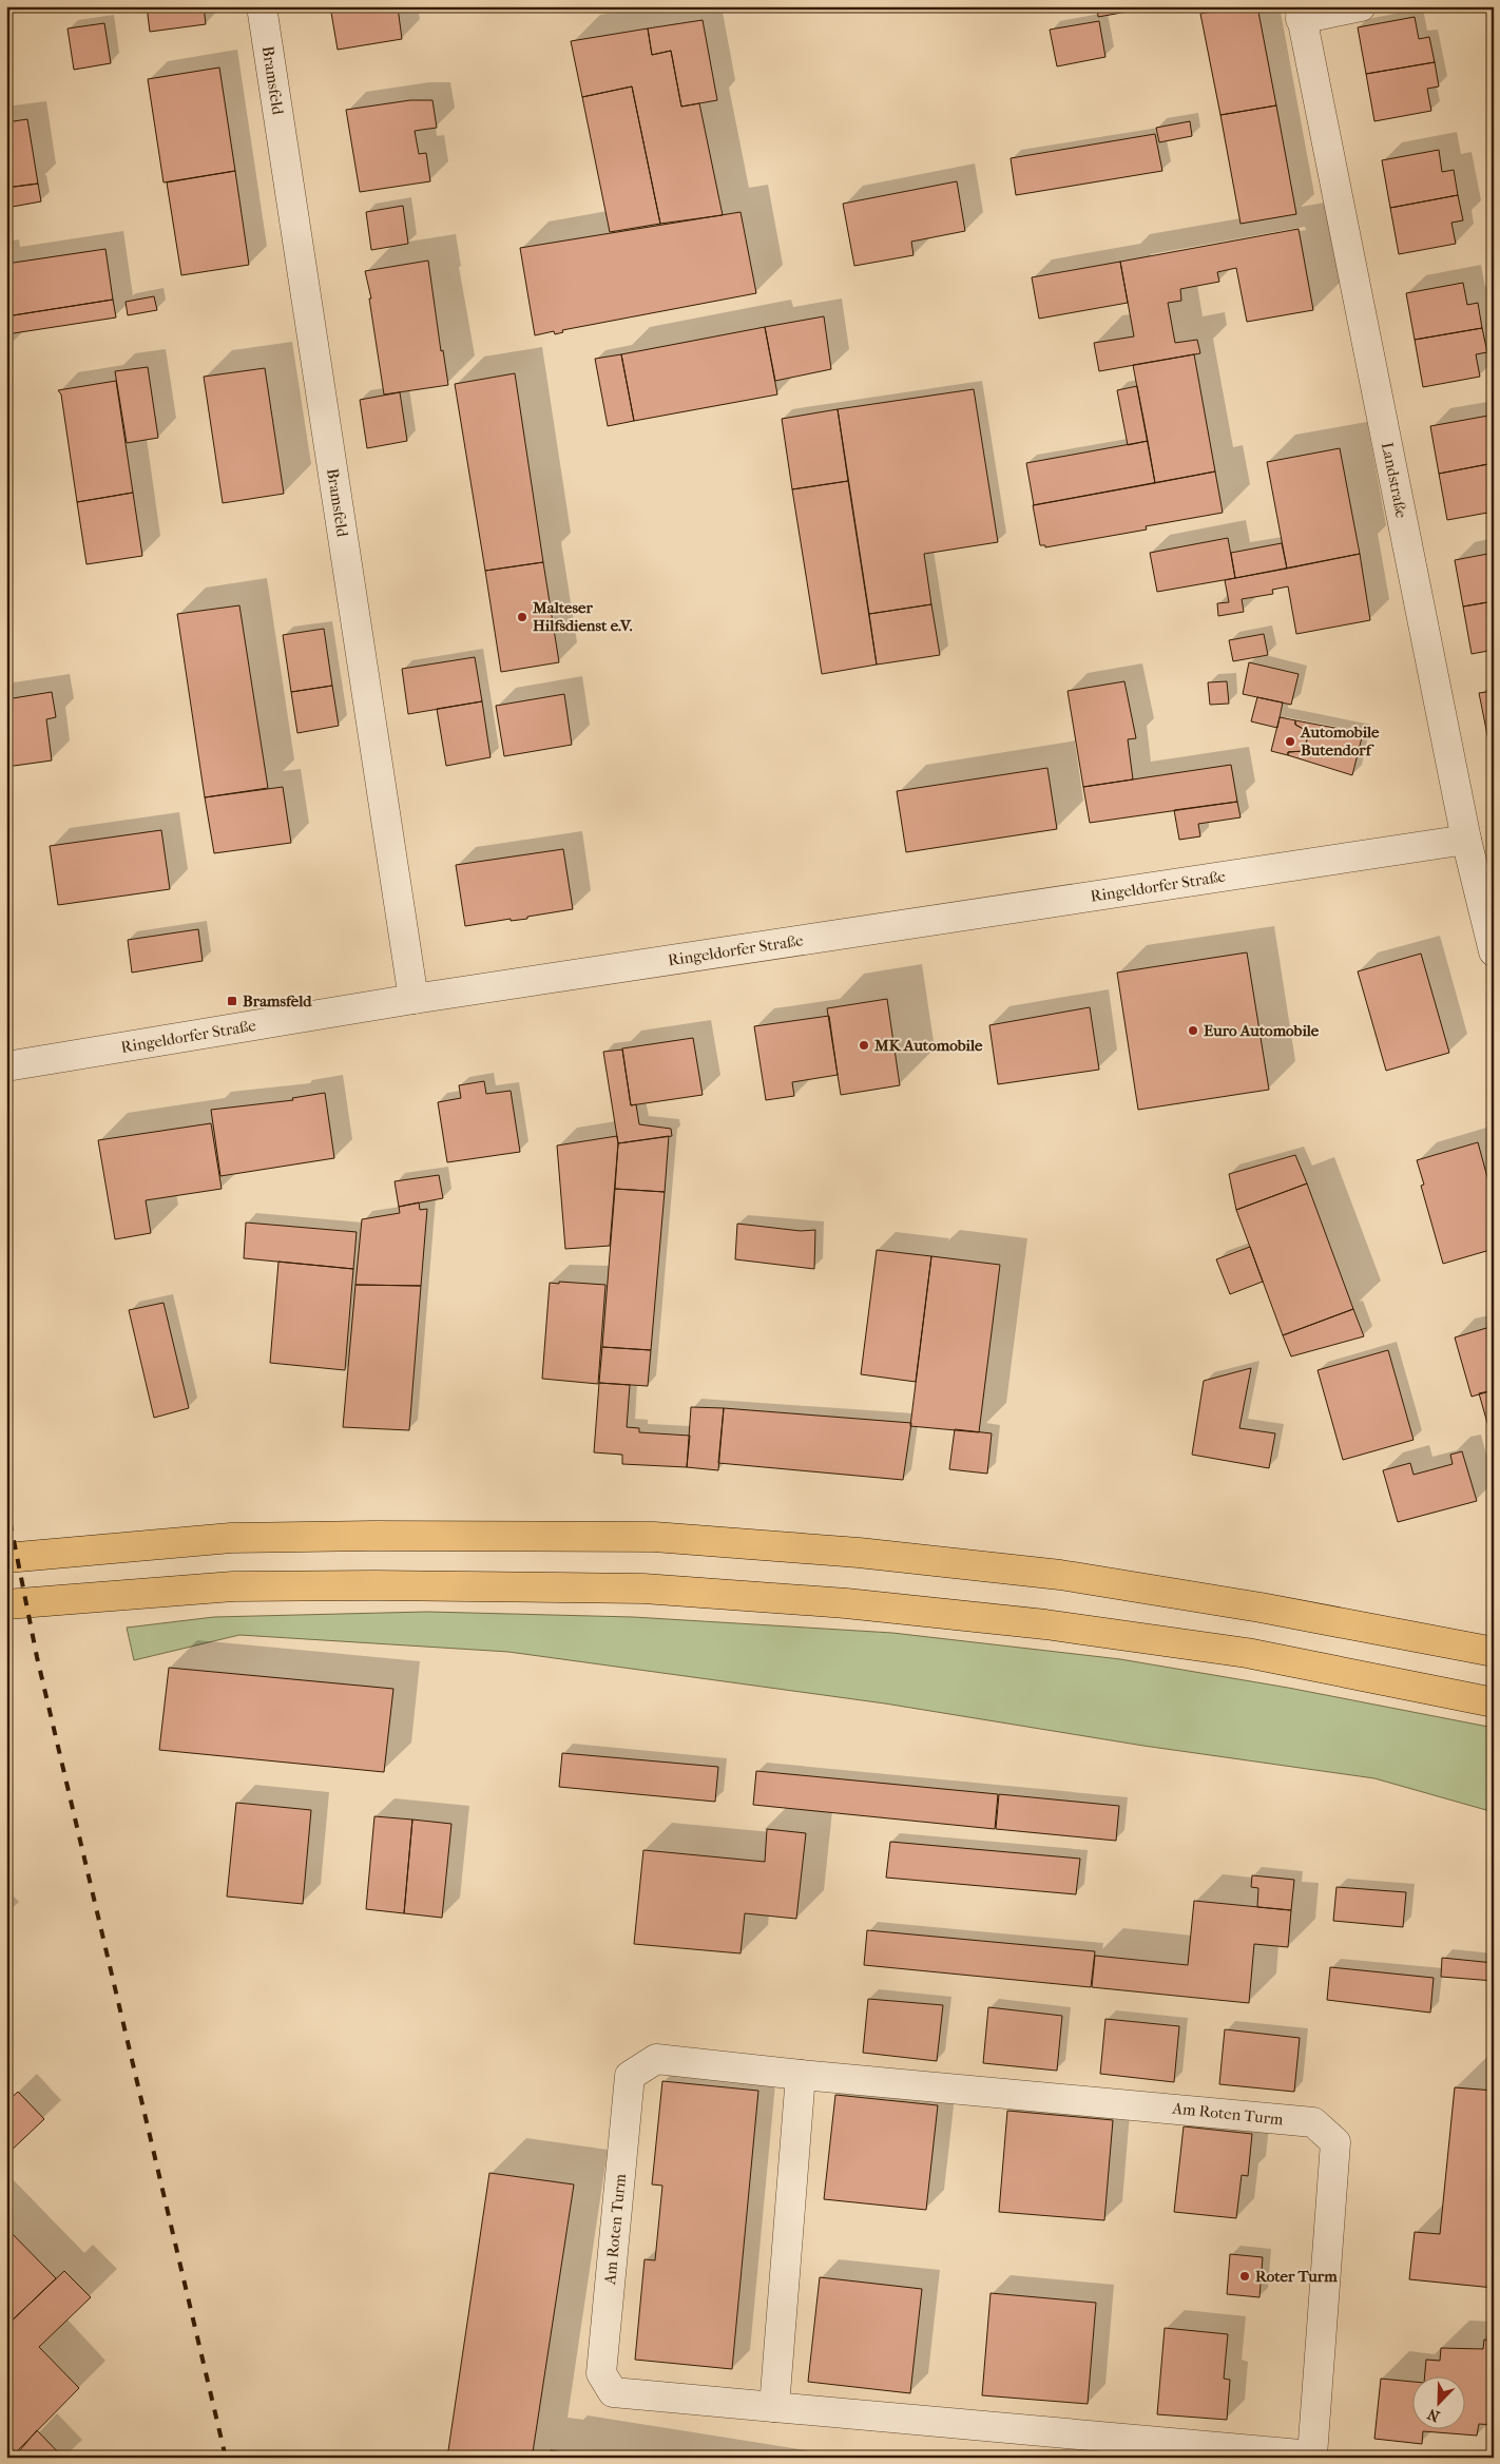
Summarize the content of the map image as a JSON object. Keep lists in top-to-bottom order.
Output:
{
  "streets": {
    "street": [
      "Bramsfeld",
      "Landstraße",
      "Ringeldorfer Straße",
      "Am Roten Turm"
    ]
  },
  "crossings": [
    ["Bramsfeld", "Ringeldorfer Straße"],
    ["Landstraße", "Ringeldorfer Straße"]
  ],
  "places": {
    "other": [
      "Malteser Hilfsdienst e.V.",
      "Automobile Butendorf",
      "Euro Automobile",
      "MK Automobile",
      "Roter Turm"
    ],
    "transit": ["Bramsfeld"]
  },
  "north": "bottom left"
}
